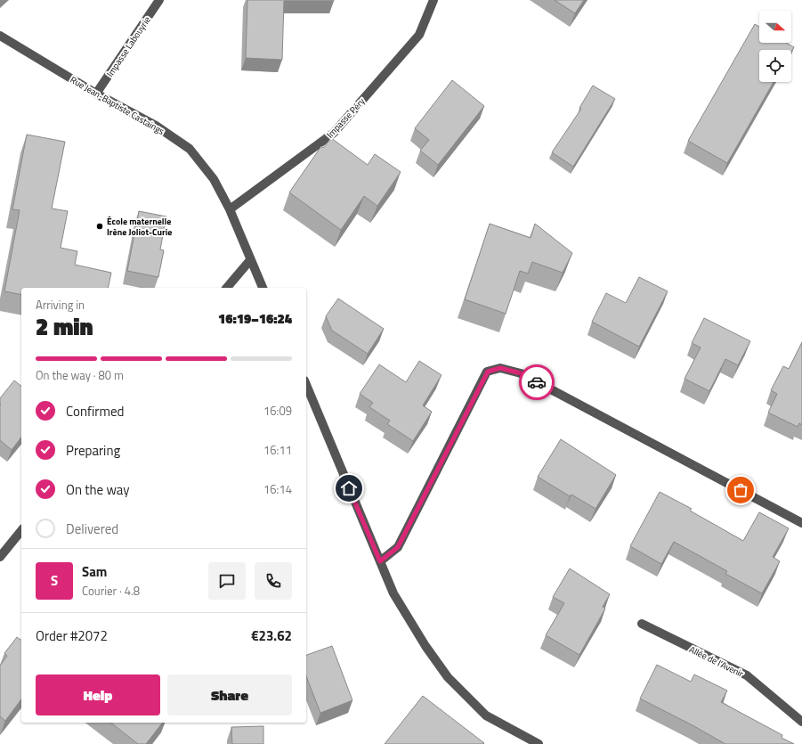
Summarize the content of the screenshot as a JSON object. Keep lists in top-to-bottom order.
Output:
{
  "streets": {
    "street": [
      "Impasse Labouyrie",
      "Rue Jean-Baptiste Castaings",
      "Impasse Péry",
      "Allée de l'Avenir"
    ]
  },
  "crossings": [
    ["Impasse Labouyrie", "Rue Jean-Baptiste Castaings"],
    ["Rue Jean-Baptiste Castaings", "Impasse Péry"]
  ],
  "places": ["École maternelle Irène Joliot-Curie"],
  "north": "right",
  "page": {
    "heading": ["2 min", "Arriving in", "16:19–16:24"],
    "panel": [
      "Sam",
      "Courier · 4.8",
      "Order #2072",
      "€23.62"
    ],
    "bar": "On the way · 80 m",
    "list": [
      ["Confirmed", "16:09"],
      ["Preparing", "16:11"],
      ["On the way", "16:14"],
      "Delivered"
    ],
    "round": "S",
    "buttons": ["Help", "Share"]
  }
}
